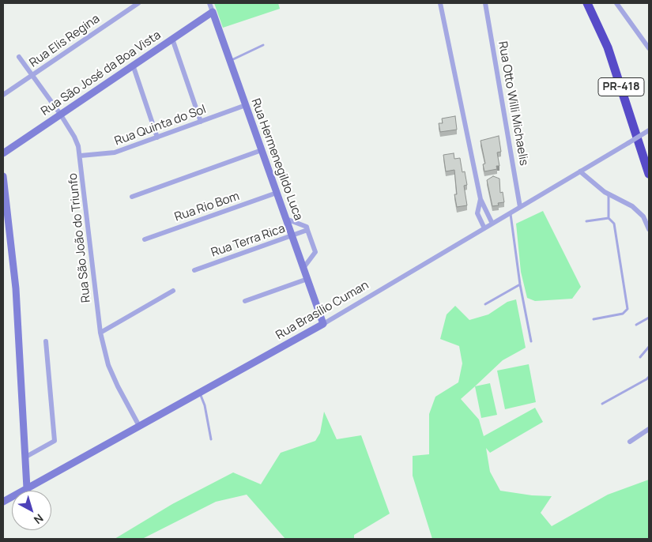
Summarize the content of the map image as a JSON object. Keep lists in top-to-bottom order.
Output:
{
  "streets": {
    "highway": ["PR-418"],
    "street": [
      "Rua Elis Regina",
      "Rua São José da Boa Vista",
      "Rua Otto Willi Michaelis",
      "Rua Quinta do Sol",
      "Rua Hermenegildo Luca",
      "Rua Rio Bom",
      "Rua São João do Triunfo",
      "Rua Terra Rica",
      "Rua Brasílio Cuman"
    ]
  },
  "crossings": [
    ["Rua Elis Regina", "Rua São João do Triunfo"],
    ["Rua São José da Boa Vista", "Rua Hermenegildo Luca"],
    ["Rua São José da Boa Vista", "Rua São João do Triunfo"],
    ["Rua Otto Willi Michaelis", "Rua Brasílio Cuman"],
    ["Rua Quinta do Sol", "Rua Hermenegildo Luca"],
    ["Rua Quinta do Sol", "Rua São João do Triunfo"],
    ["Rua Hermenegildo Luca", "Rua Rio Bom"],
    ["Rua Hermenegildo Luca", "Rua Terra Rica"],
    ["Rua Hermenegildo Luca", "Rua Brasílio Cuman"],
    ["Rua São João do Triunfo", "Rua Brasílio Cuman"]
  ],
  "north": "bottom right"
}
